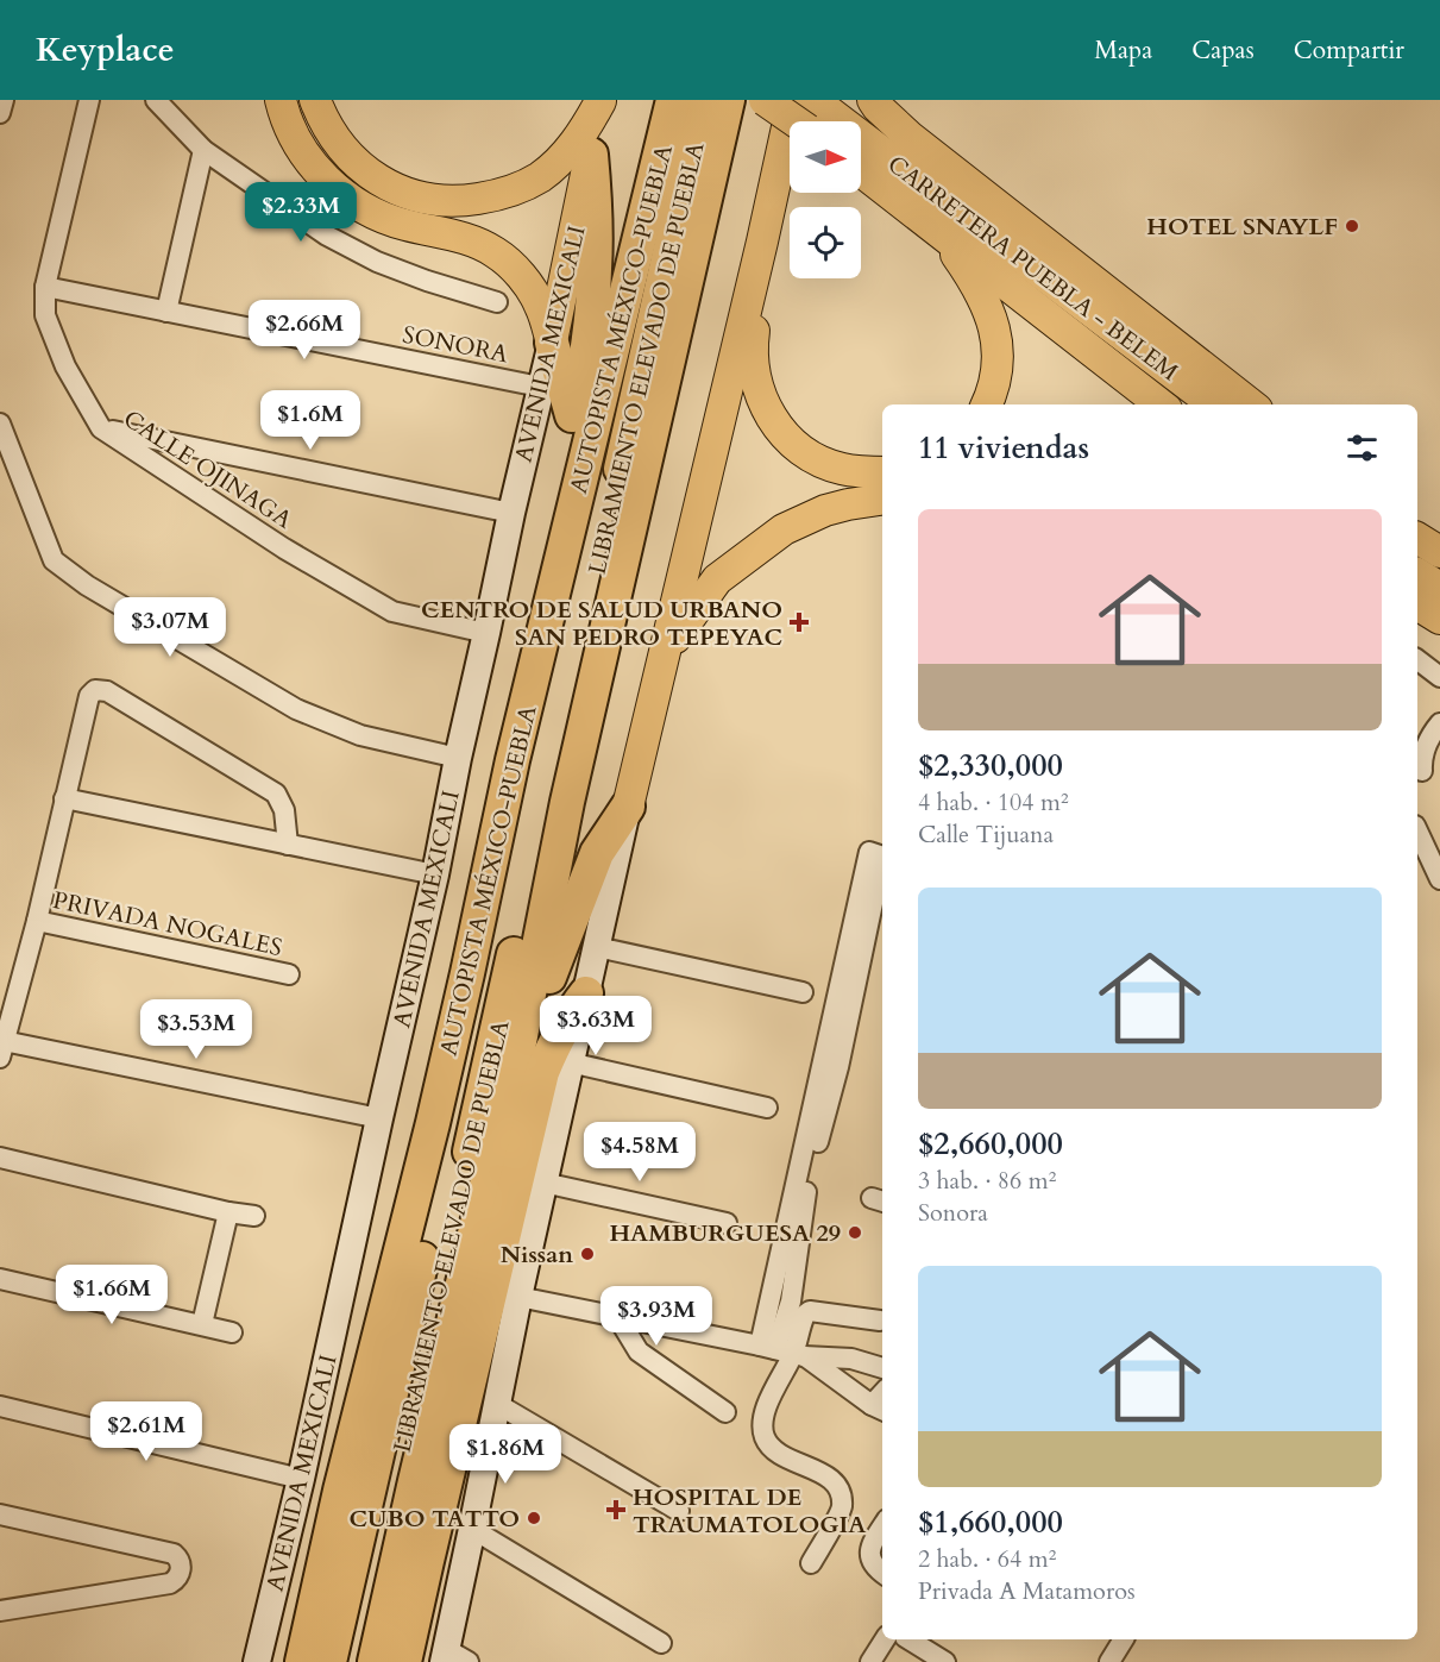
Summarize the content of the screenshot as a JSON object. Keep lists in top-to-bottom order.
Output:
{
  "streets": {
    "highway": ["AUTOPISTA MÉXICO-PUEBLA", "LIBRAMIENTO ELEVADO DE PUEBLA"],
    "main road": ["CARRETERA PUEBLA - BELEM", "AVENIDA MEXICALI"],
    "street": ["SONORA", "CALLE OJINAGA", "PRIVADA NOGALES"]
  },
  "crossings": [
    ["SONORA", "AVENIDA MEXICALI"],
    ["SONORA", "CALLE OJINAGA"],
    ["AVENIDA MEXICALI", "CALLE OJINAGA"]
  ],
  "places": {
    "other": [
      "HOTEL SNAYLF",
      "HAMBURGUESA 29",
      "Nissan",
      "CUBO TATTO"
    ],
    "health": ["CENTRO DE SALUD URBANO SAN PEDRO TEPEYAC", "HOSPITAL DE TRAUMATOLOGIA"]
  },
  "north": "right",
  "page": {
    "header": "Keyplace",
    "nav": ["Mapa", "Capas", "Compartir"],
    "price": [
      "$2.33M",
      "$2.66M",
      "$1.6M",
      "$3.07M",
      "$3.63M",
      "$3.53M",
      "$4.58M",
      "$1.66M",
      "$3.93M",
      "$2.61M",
      "$1.86M"
    ],
    "heading": "11 viviendas",
    "list": [
      {
        "name": "$2,330,000",
        "note": "4 hab. · 104 m² · Calle Tijuana"
      },
      {
        "name": "$2,660,000",
        "note": "3 hab. · 86 m² · Sonora"
      },
      {
        "name": "$1,660,000",
        "note": "2 hab. · 64 m² · Privada A Matamoros"
      }
    ]
  }
}
